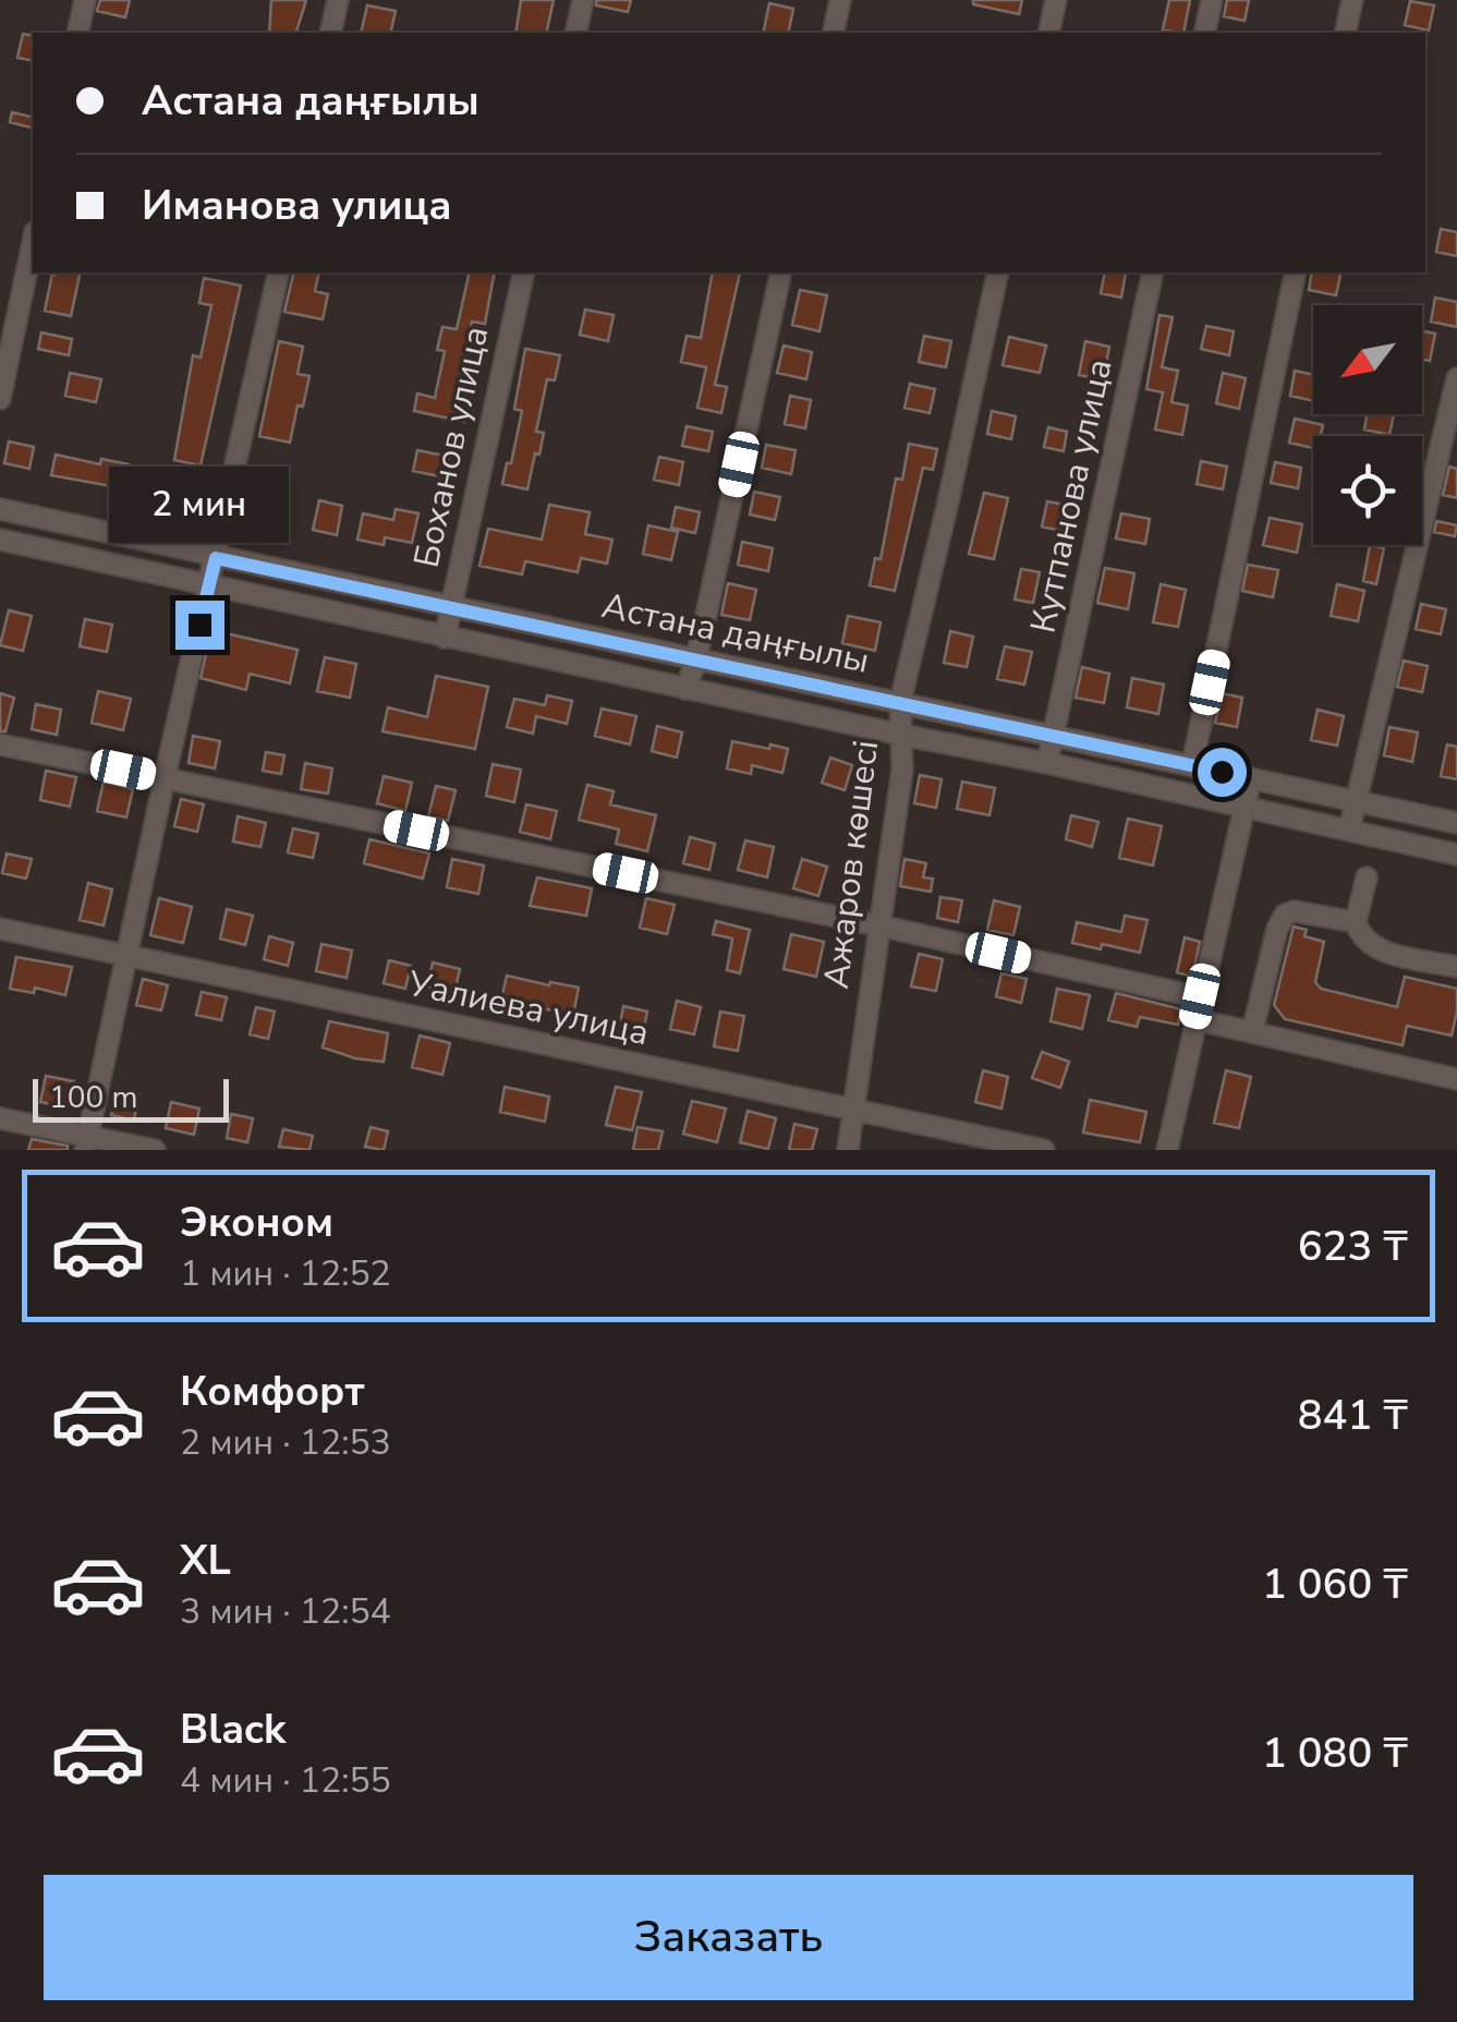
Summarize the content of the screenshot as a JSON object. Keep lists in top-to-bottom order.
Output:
{
  "streets": {
    "street": [
      "Боханов улица",
      "Кутпанова улица",
      "Астана даңғылы",
      "Ажаров көшесі",
      "Уалиева улица"
    ]
  },
  "crossings": [
    ["Боханов улица", "Астана даңғылы"],
    ["Кутпанова улица", "Астана даңғылы"],
    ["Астана даңғылы", "Ажаров көшесі"],
    ["Ажаров көшесі", "Уалиева улица"]
  ],
  "scale_bar": "100 m",
  "north": "bottom left",
  "page": {
    "banner": ["Астана даңғылы", "Иманова улица"],
    "bubble": "2 мин",
    "scale": "100 m",
    "list": [
      {
        "name": "Эконом",
        "note": "1 мин · 12:52",
        "value": "623 ₸"
      },
      {
        "name": "Комфорт",
        "note": "2 мин · 12:53",
        "value": "841 ₸"
      },
      {
        "name": "XL",
        "note": "3 мин · 12:54",
        "value": "1 060 ₸"
      },
      {
        "name": "Black",
        "note": "4 мин · 12:55",
        "value": "1 080 ₸"
      }
    ],
    "buttons": "Заказать"
  }
}
